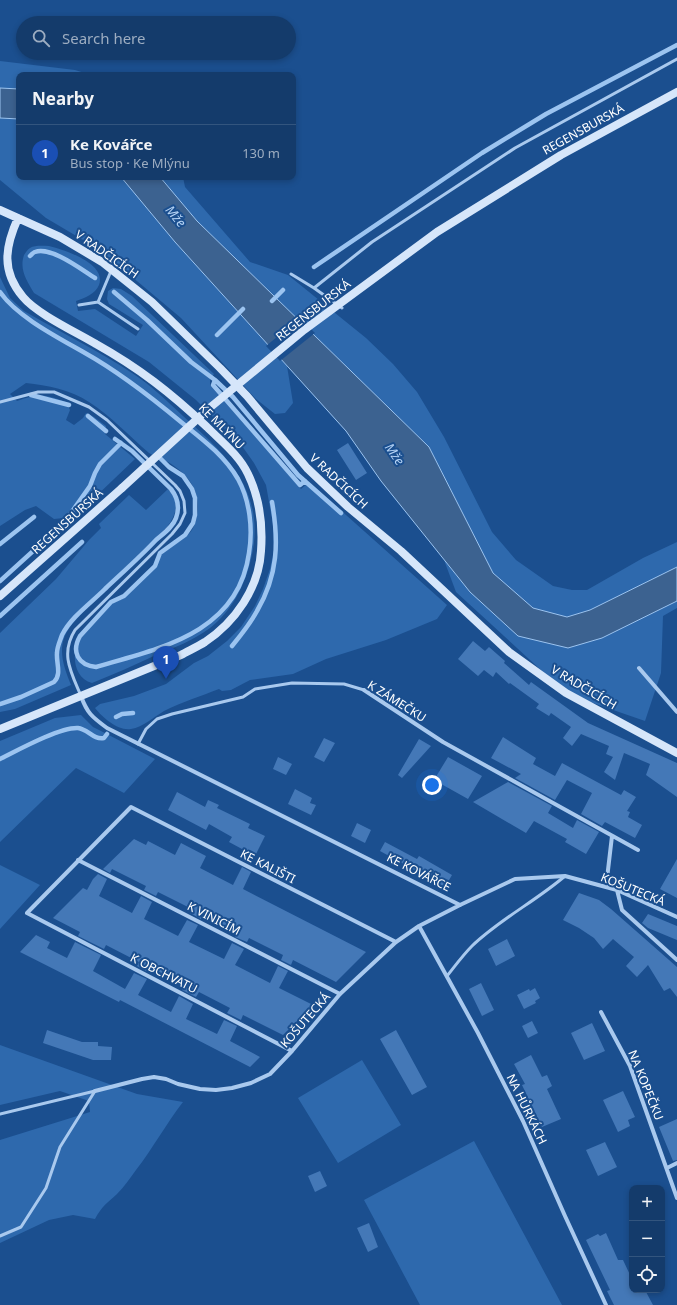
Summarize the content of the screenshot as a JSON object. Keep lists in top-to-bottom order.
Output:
{
  "streets": {
    "street": [
      "REGENSBURSKÁ",
      "V RADČICÍCH",
      "KE MLÝNU",
      "K ZÁMEČKU",
      "KE KALIŠTI",
      "KE KOVÁŘCE",
      "KOŠUTECKÁ",
      "K VINICÍM",
      "K OBCHVATU",
      "NA KOPEČKU",
      "NA HŮRKÁCH"
    ]
  },
  "crossings": [
    ["V RADČICÍCH", "KE MLÝNU"],
    ["KE MLÝNU", "KE KOVÁŘCE"],
    ["K ZÁMEČKU", "KE KOVÁŘCE"],
    ["KE KALIŠTI", "KOŠUTECKÁ"],
    ["KE KALIŠTI", "K VINICÍM"],
    ["KE KALIŠTI", "K OBCHVATU"],
    ["KE KOVÁŘCE", "KOŠUTECKÁ"],
    ["KOŠUTECKÁ", "K VINICÍM"],
    ["KOŠUTECKÁ", "K OBCHVATU"],
    ["KOŠUTECKÁ", "NA HŮRKÁCH"],
    ["K VINICÍM", "K OBCHVATU"]
  ],
  "water": ["Mže"],
  "page": {
    "search": "Search here",
    "heading": "Nearby",
    "list": [
      {
        "mark": "1",
        "name": "Ke Kovářce",
        "note": "Bus stop · Ke Mlýnu",
        "value": "130 m"
      }
    ],
    "pins": "1",
    "map_buttons": ["+", "−"]
  }
}
